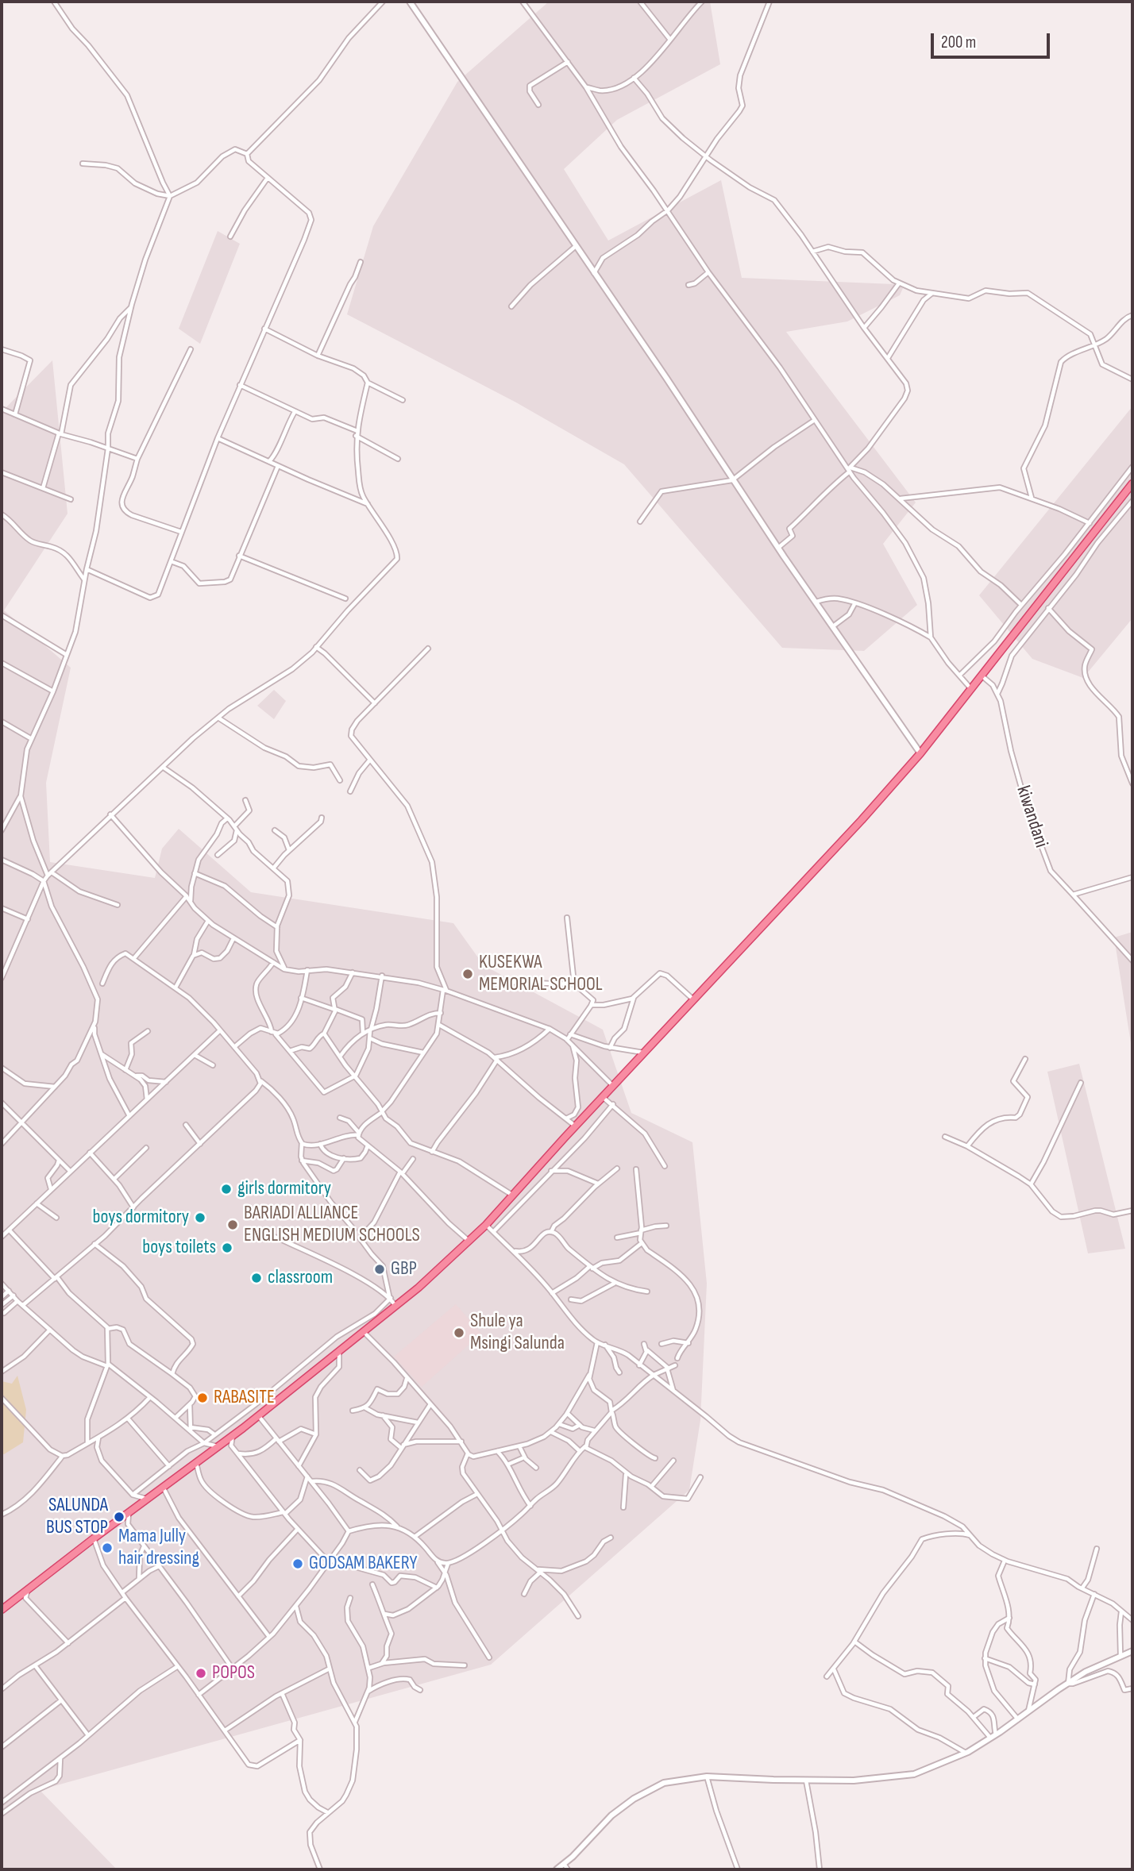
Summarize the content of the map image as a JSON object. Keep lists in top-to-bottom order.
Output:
{
  "streets": {
    "street": ["kiwandani"]
  },
  "places": [
    "KUSEKWA MEMORIAL SCHOOL",
    "girls dormitory",
    "boys dormitory",
    "BARIADI ALLIANCE ENGLISH MEDIUM SCHOOLS",
    "boys toilets",
    "GBP",
    "classroom",
    "Shule ya Msingi Salunda",
    "RABASITE",
    "SALUNDA BUS STOP",
    "Mama Jully hair dressing",
    "GODSAM BAKERY",
    "POPOS"
  ],
  "scale_bar": "200 m"
}
